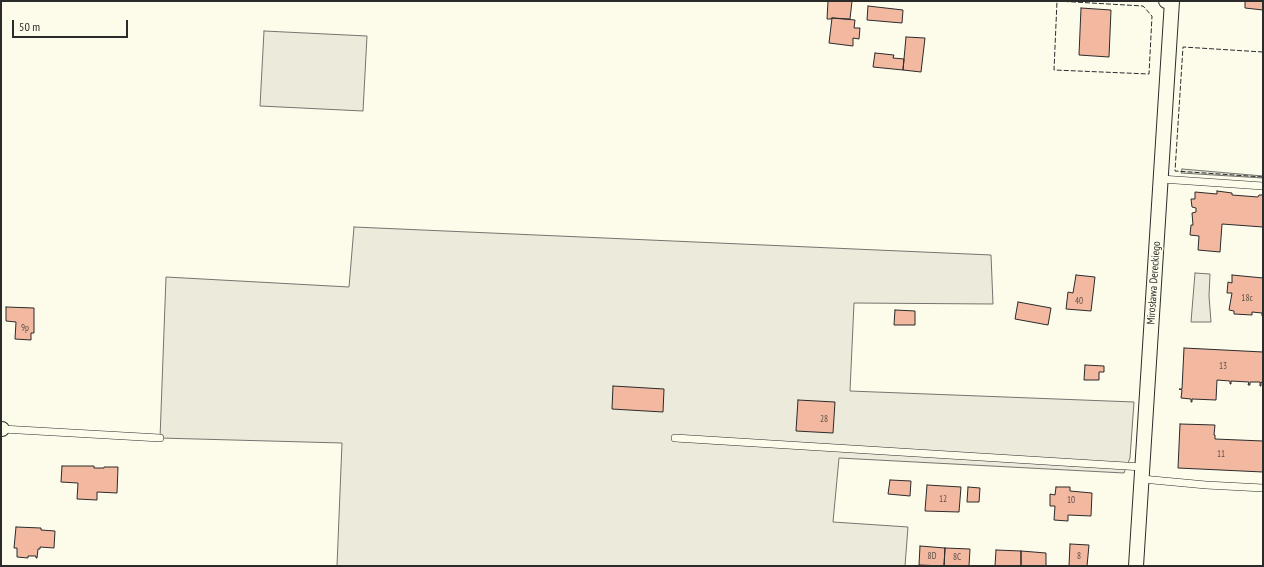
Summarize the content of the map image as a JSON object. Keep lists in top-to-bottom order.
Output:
{
  "streets": {
    "street": ["Mirosława Dereckiego"]
  },
  "house_numbers": [
    "18c",
    "40",
    "9p",
    "13",
    "28",
    "11",
    "12",
    "10",
    "8D",
    "8",
    "8C"
  ],
  "scale_bar": "50 m"
}
